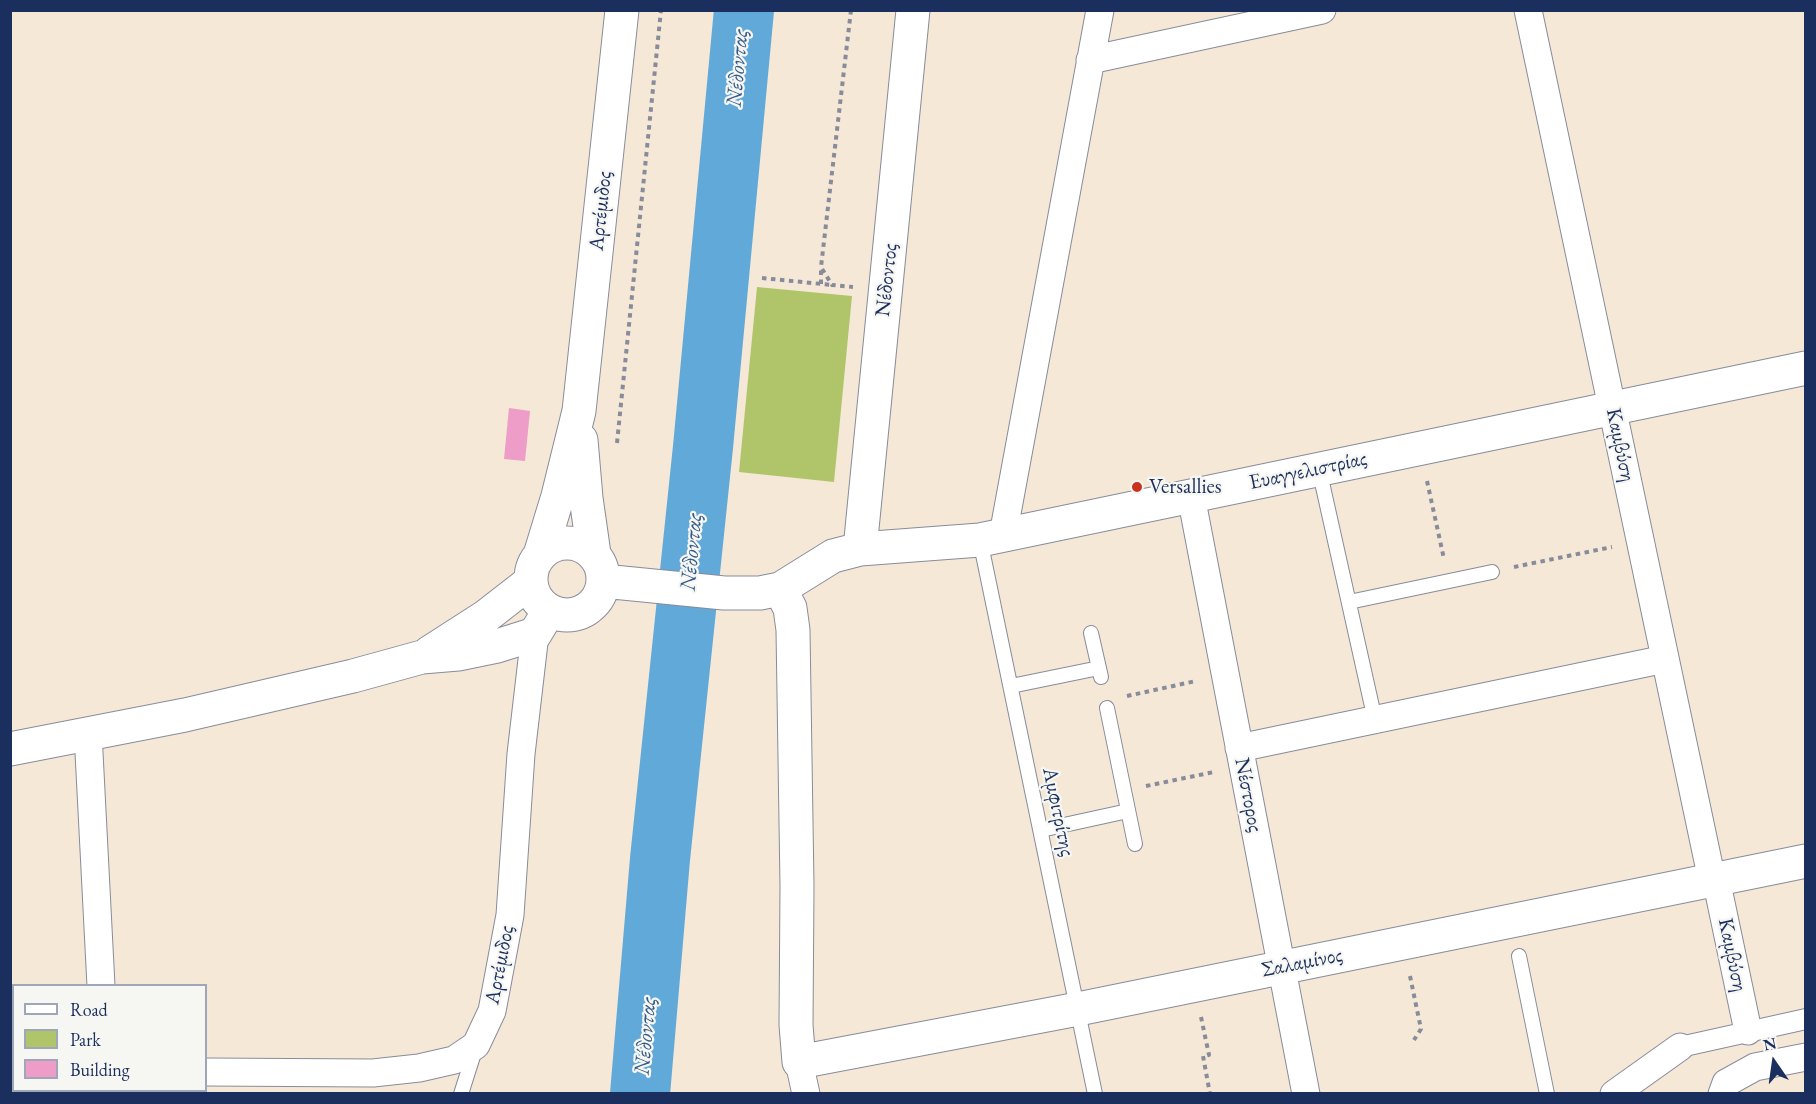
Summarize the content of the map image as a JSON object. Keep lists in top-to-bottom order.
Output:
{
  "streets": {
    "street": [
      "Αρτέμιδος",
      "Νέδοντος",
      "Καμβύση",
      "Ευαγγελιστρίας",
      "Νέστορος",
      "Σαλαμίνος"
    ],
    "lane": ["Αμφιτρίτης"]
  },
  "crossings": [
    ["Αρτέμιδος", "Ευαγγελιστρίας"],
    ["Νέδοντος", "Ευαγγελιστρίας"],
    ["Καμβύση", "Ευαγγελιστρίας"],
    ["Καμβύση", "Σαλαμίνος"],
    ["Ευαγγελιστρίας", "Νέστορος"],
    ["Ευαγγελιστρίας", "Αμφιτρίτης"],
    ["Νέστορος", "Σαλαμίνος"],
    ["Αμφιτρίτης", "Σαλαμίνος"]
  ],
  "water": ["Νέδoντας"],
  "places": ["Versallies"],
  "legend": ["Road", "Park", "Building"],
  "north": "top"
}
